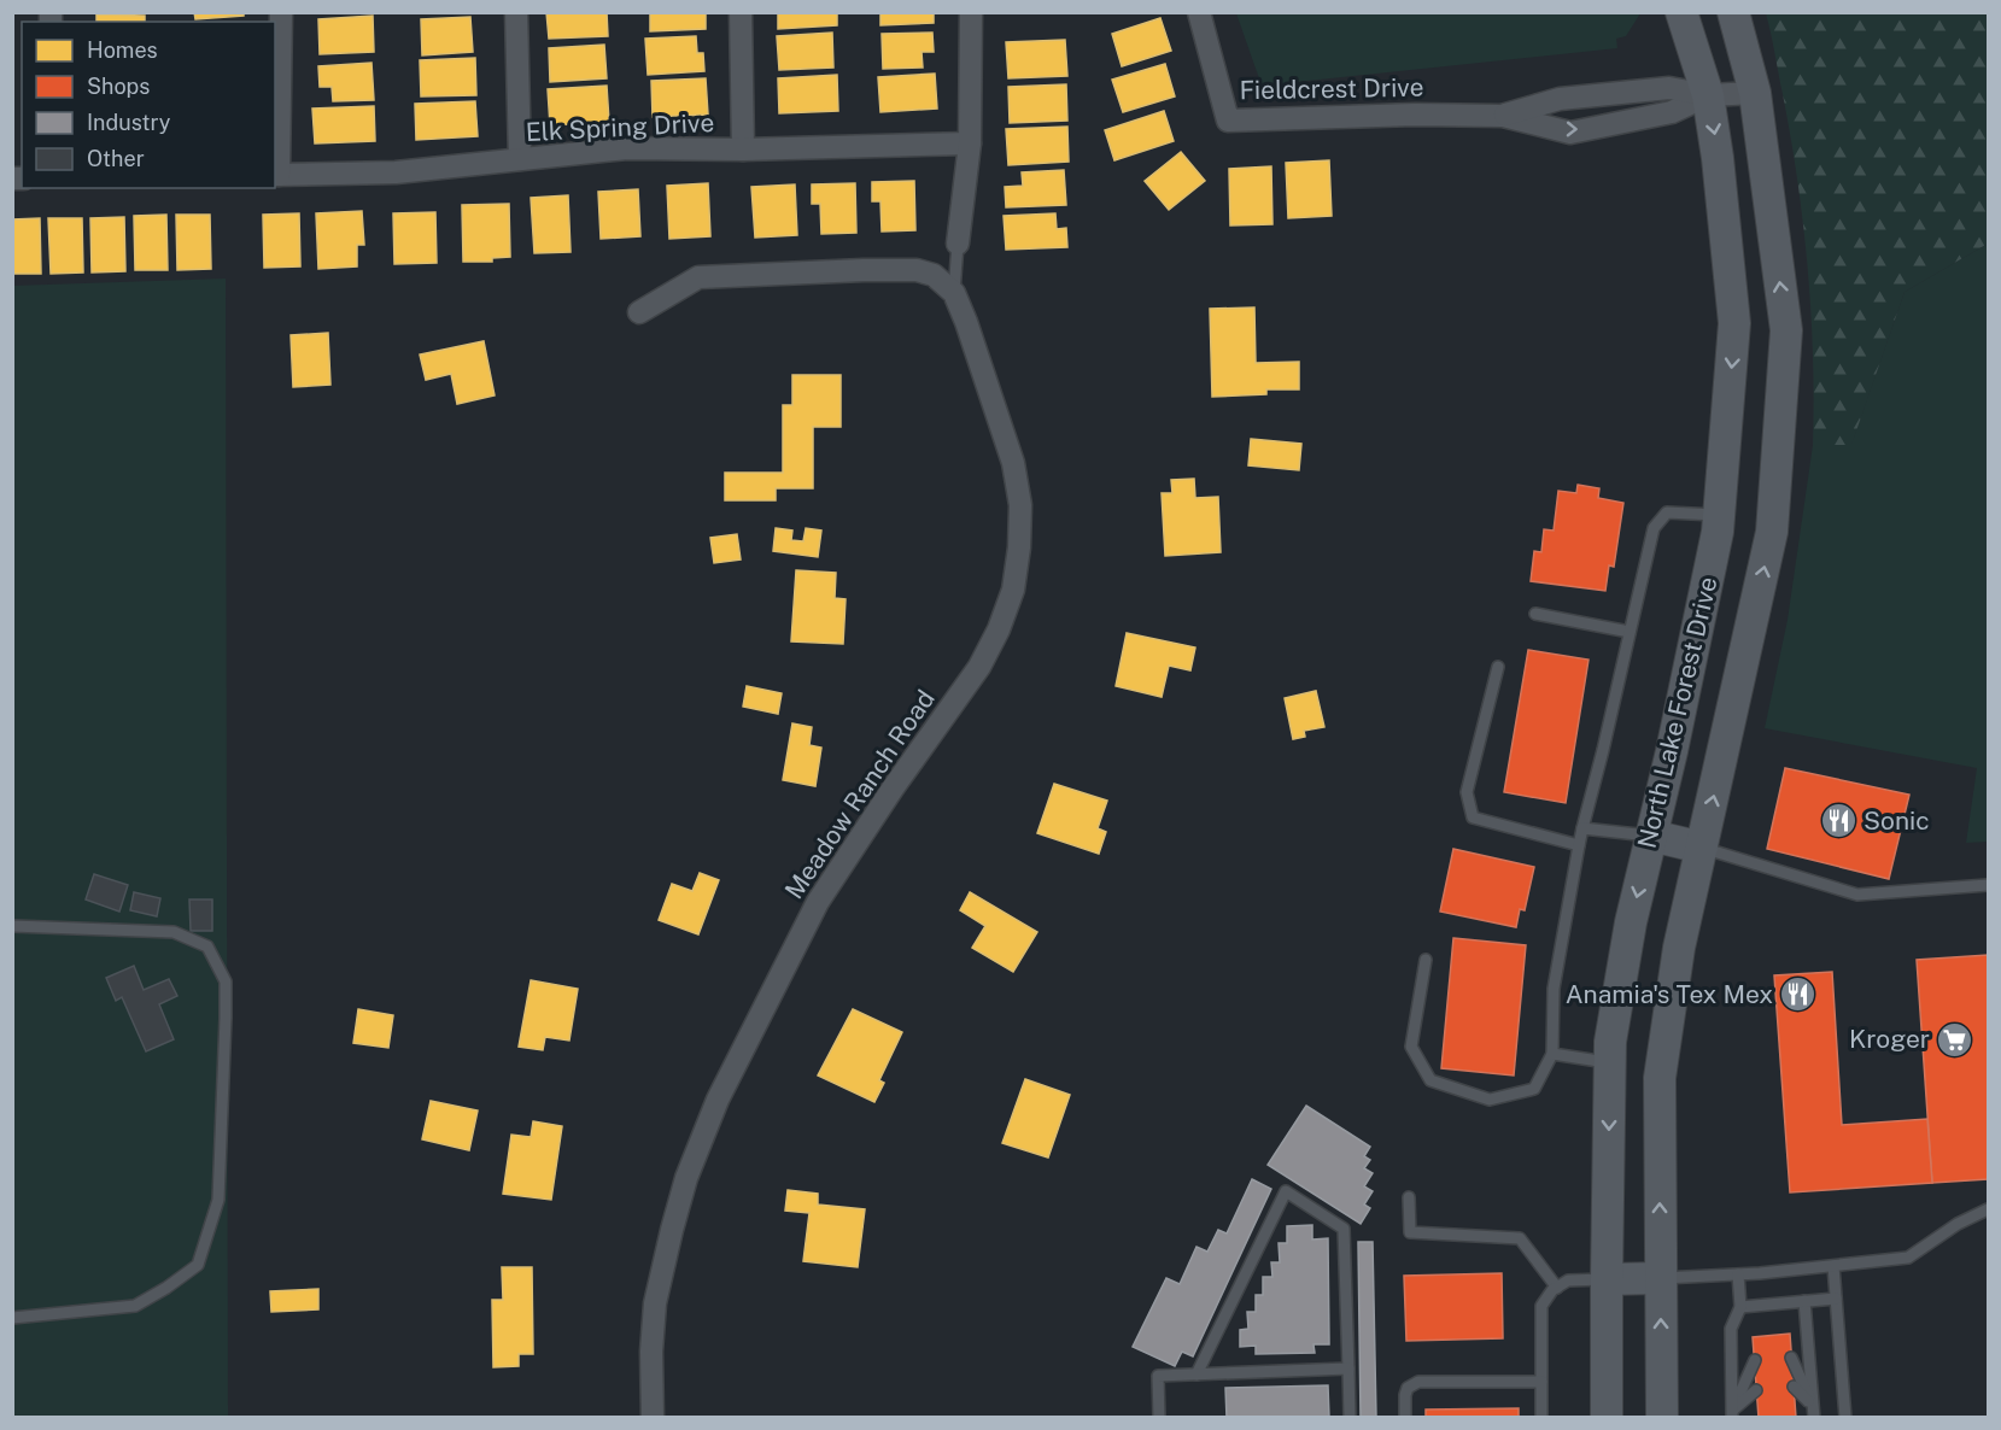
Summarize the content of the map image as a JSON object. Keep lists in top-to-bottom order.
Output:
{
  "streets": {
    "main road": ["North Lake Forest Drive"],
    "street": ["Fieldcrest Drive", "Elk Spring Drive", "Meadow Ranch Road"]
  },
  "crossings": [
    ["Fieldcrest Drive", "North Lake Forest Drive"]
  ],
  "places": {
    "restaurant": ["Sonic", "Anamia's Tex Mex"],
    "supermarket": ["Kroger"]
  },
  "legend": [
    "Homes",
    "Shops",
    "Industry",
    "Other"
  ]
}
